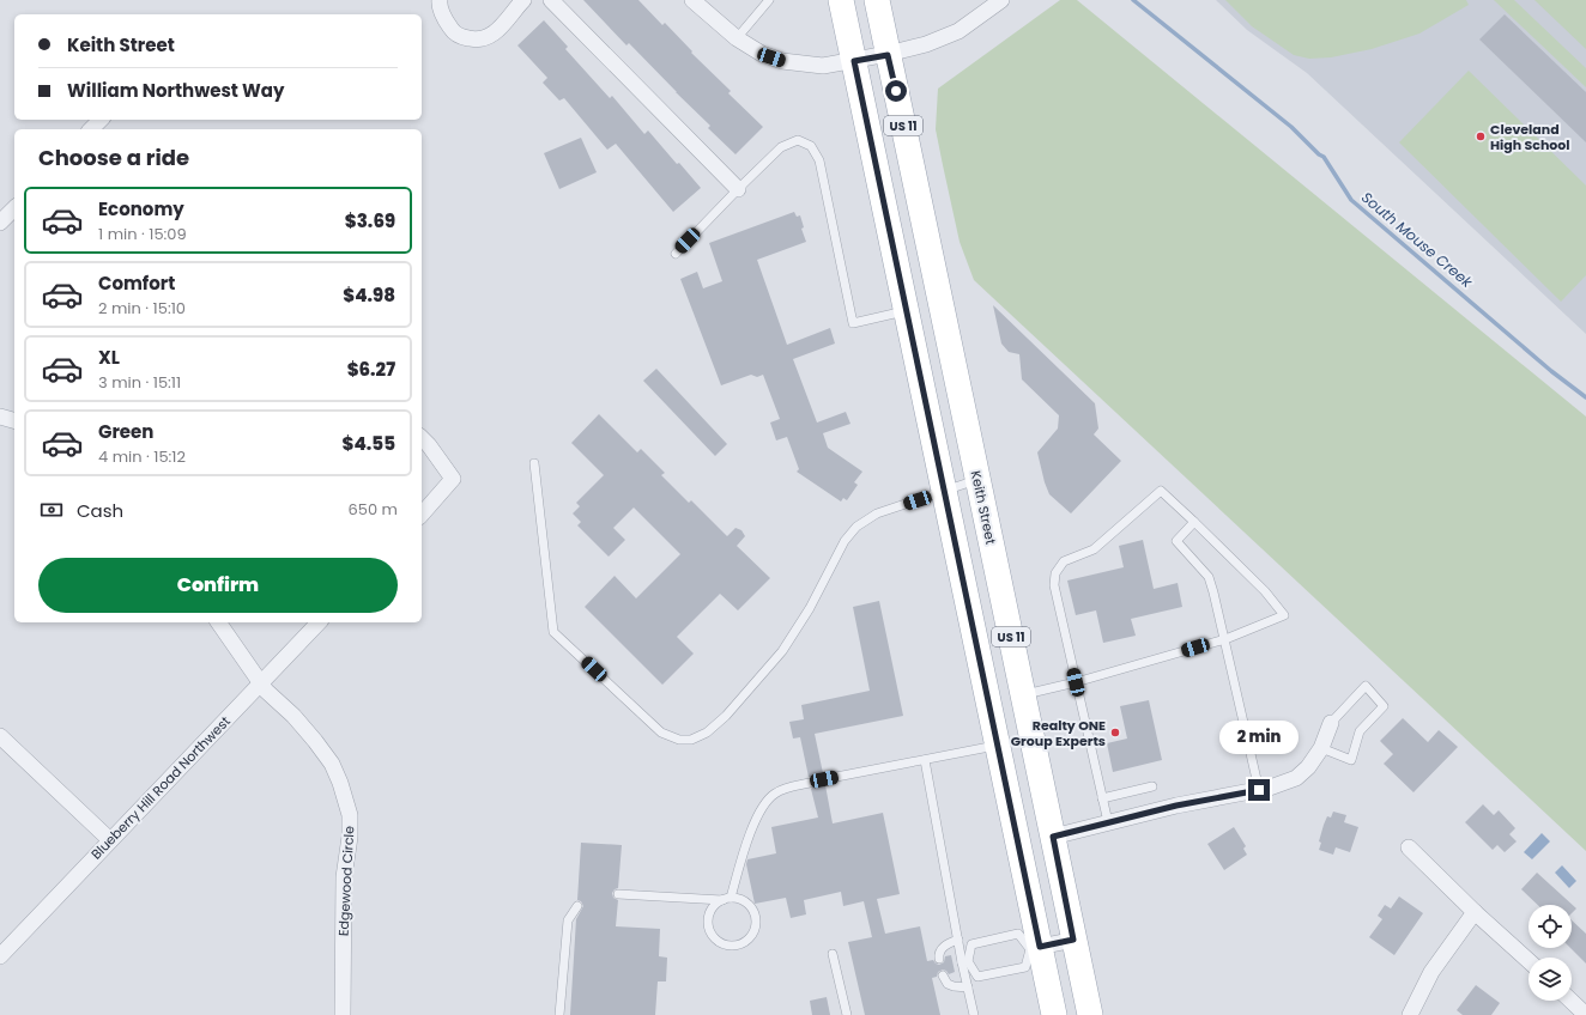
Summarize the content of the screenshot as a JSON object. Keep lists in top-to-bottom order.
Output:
{
  "streets": {
    "main road": ["US 11", "Keith Street"],
    "street": ["Blueberry Hill Road Northwest", "Edgewood Circle"]
  },
  "crossings": [
    ["Blueberry Hill Road Northwest", "Edgewood Circle"]
  ],
  "water": ["South Mouse Creek"],
  "places": ["Cleveland High School", "Realty ONE Group Experts"],
  "page": {
    "banner": ["Keith Street", "William Northwest Way"],
    "heading": "Choose a ride",
    "list": [
      {
        "name": "Economy",
        "note": "1 min · 15:09",
        "value": "$3.69"
      },
      {
        "name": "Comfort",
        "note": "2 min · 15:10",
        "value": "$4.98"
      },
      {
        "name": "XL",
        "note": "3 min · 15:11",
        "value": "$6.27"
      },
      {
        "name": "Green",
        "note": "4 min · 15:12",
        "value": "$4.55"
      }
    ],
    "pay": ["Cash", "650 m"],
    "buttons": "Confirm",
    "bubble": "2 min"
  }
}
